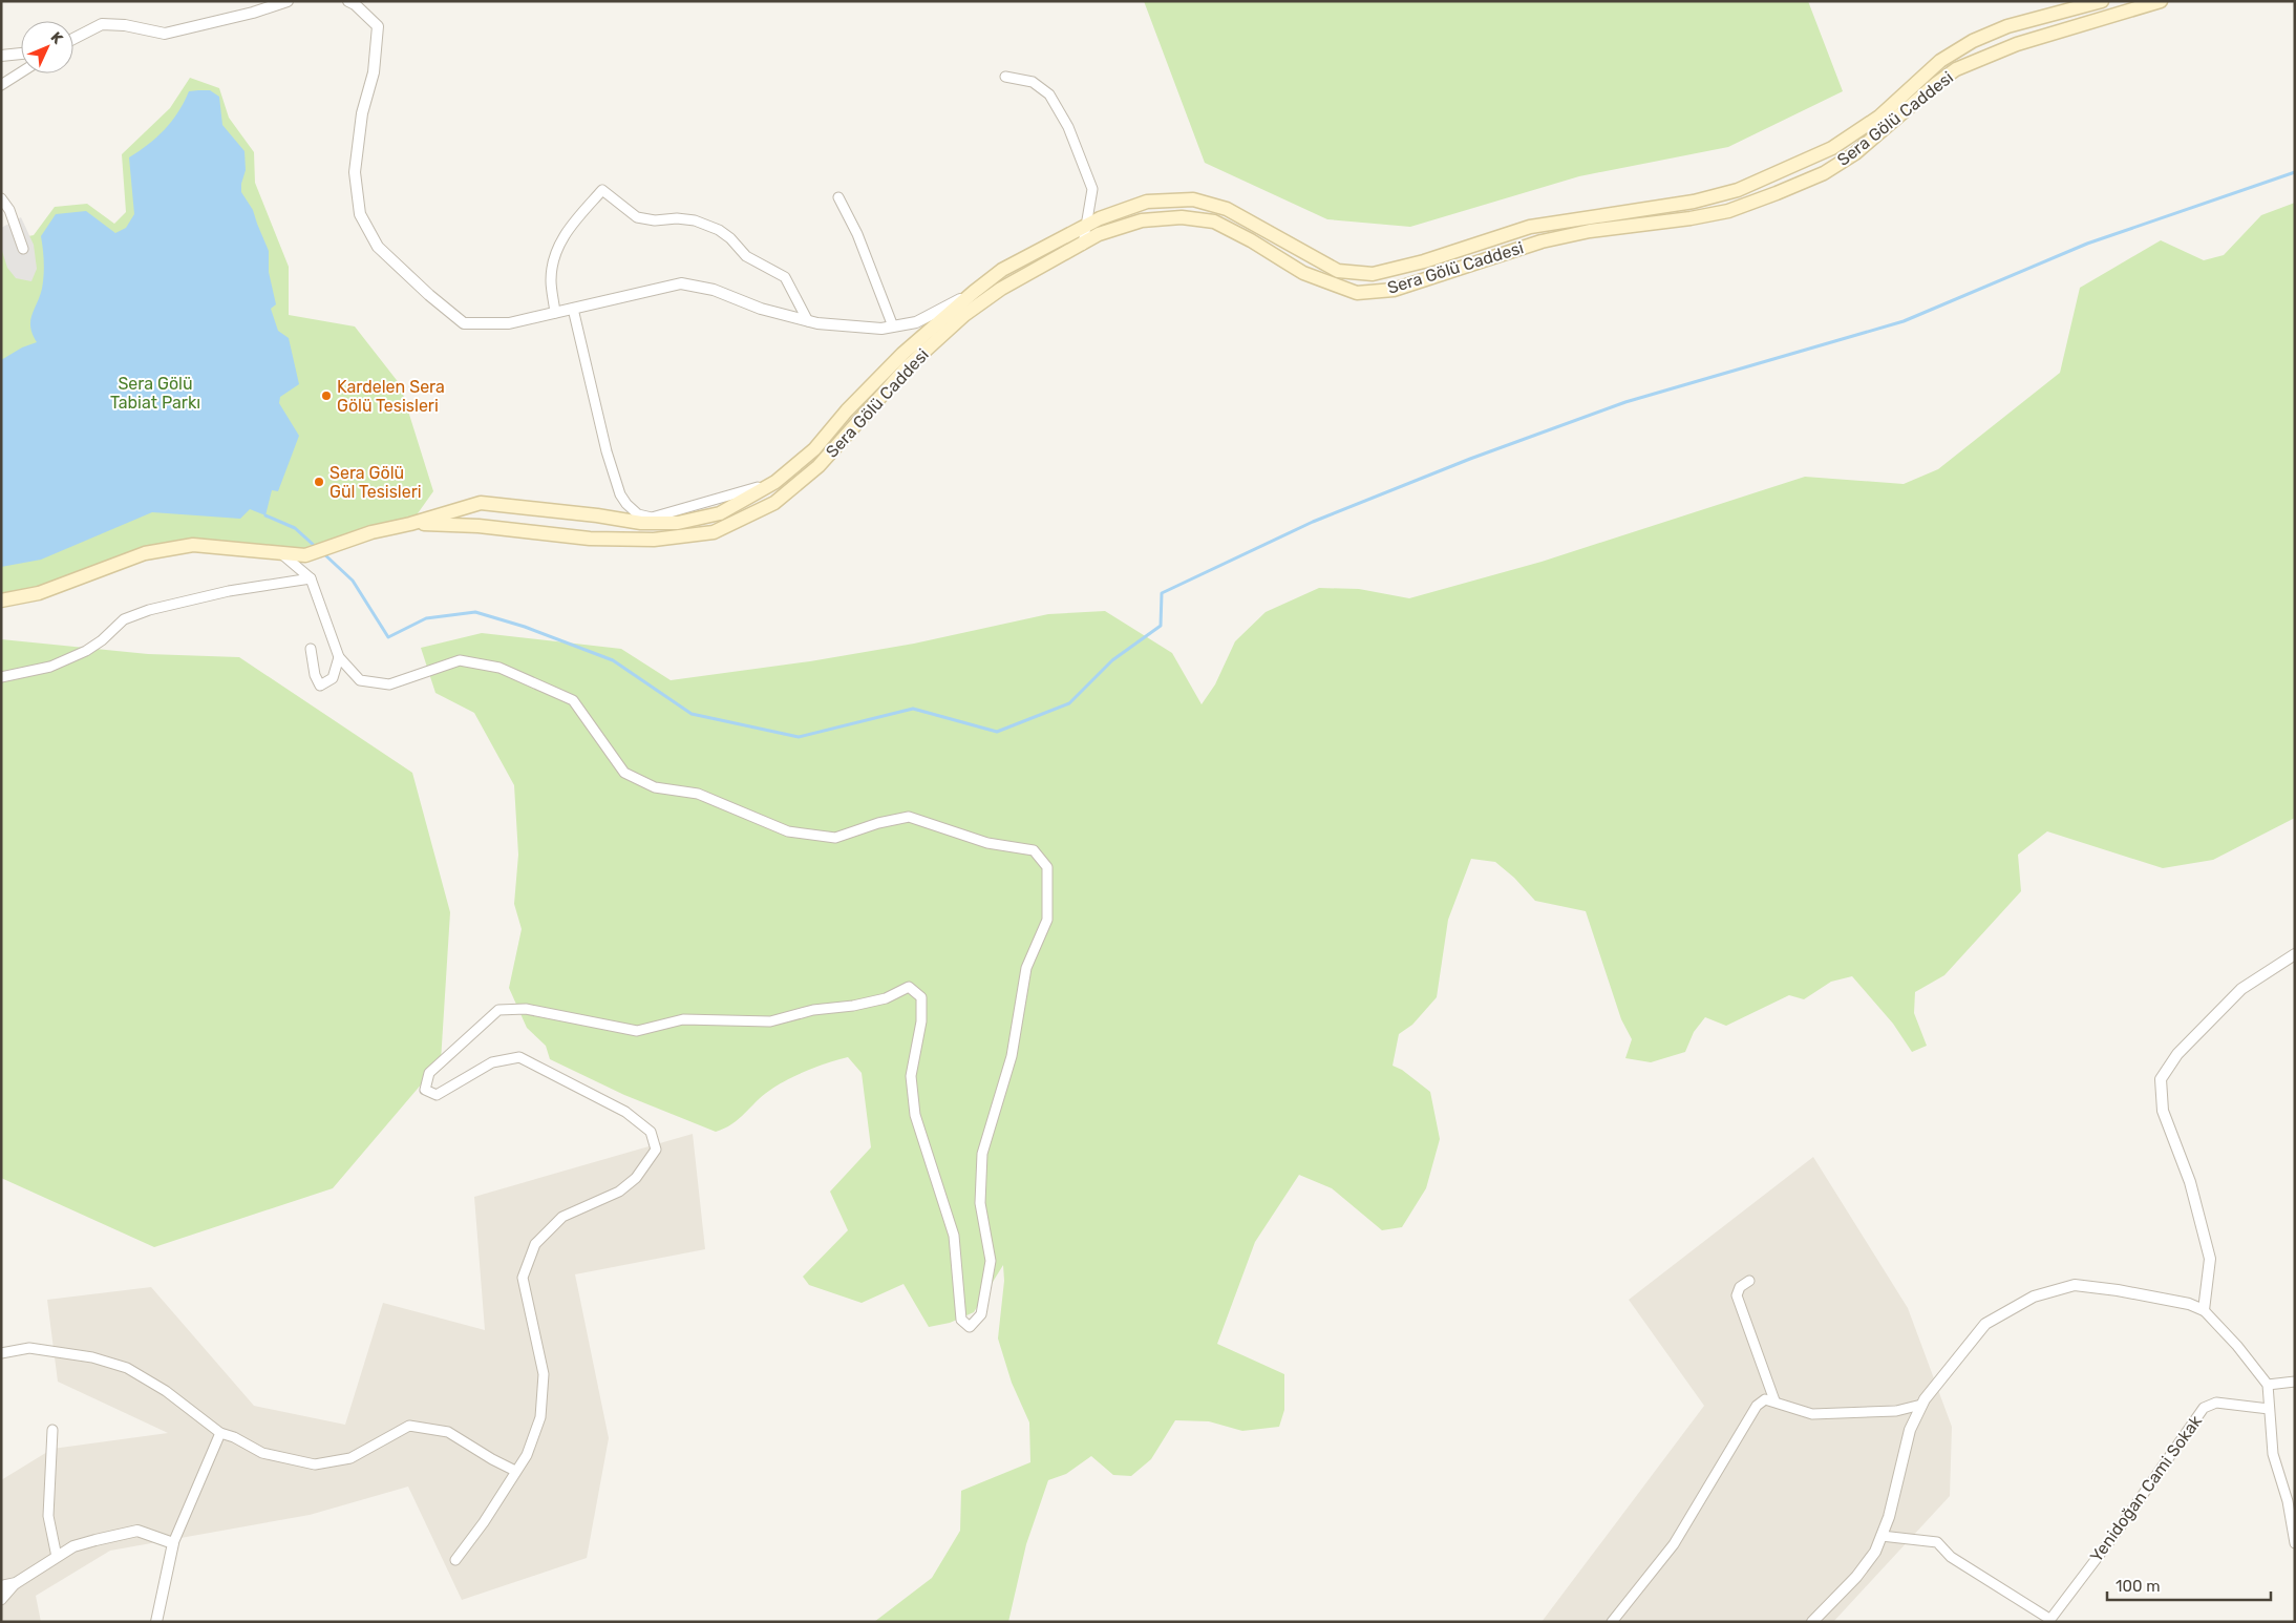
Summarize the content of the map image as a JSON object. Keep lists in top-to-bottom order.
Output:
{
  "streets": {
    "main road": ["Sera Gölü Caddesi"],
    "street": ["Yenidoğan Cami Sokak"]
  },
  "parks": ["Sera Gölü Tabiat Parkı"],
  "places": ["Kardelen Sera Gölü Tesisleri", "Sera Gölü Gül Tesisleri"],
  "scale_bar": "100 m",
  "north": "top right"
}
